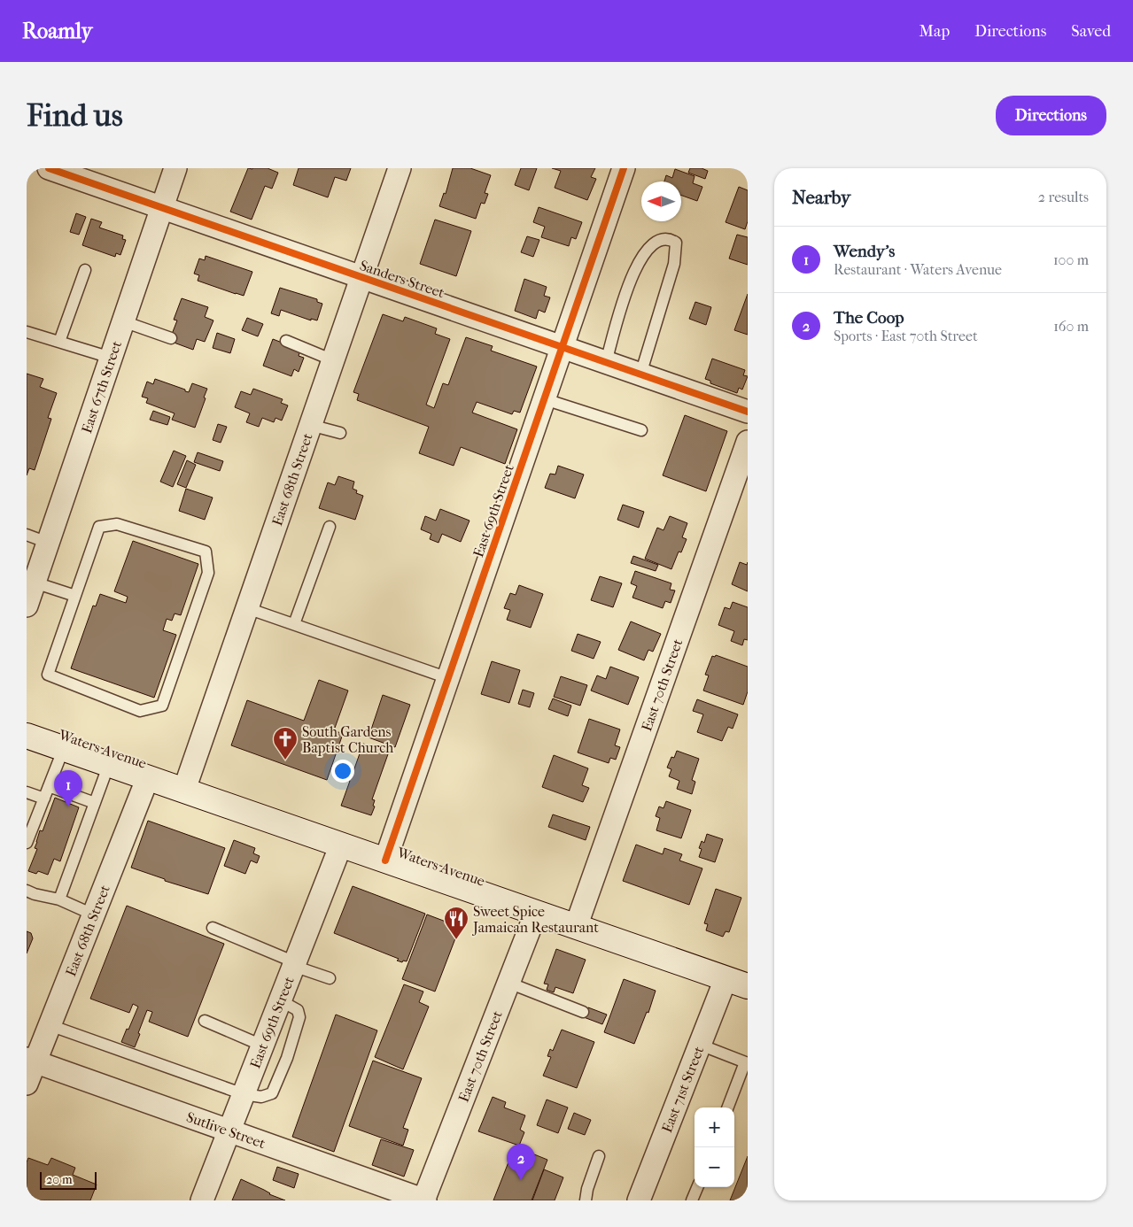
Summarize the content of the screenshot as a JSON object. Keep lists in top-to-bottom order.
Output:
{
  "streets": {
    "main road": ["Waters Avenue"],
    "street": [
      "Sanders Street",
      "East 67th Street",
      "East 68th Street",
      "East 69th Street",
      "East 70th Street",
      "East 71st Street",
      "Sutlive Street"
    ]
  },
  "crossings": [
    ["Sanders Street", "East 67th Street"],
    ["Sanders Street", "East 68th Street"],
    ["Sanders Street", "East 69th Street"],
    ["East 68th Street", "Waters Avenue"],
    ["East 68th Street", "Sutlive Street"],
    ["East 69th Street", "Waters Avenue"],
    ["East 69th Street", "Sutlive Street"],
    ["East 70th Street", "Waters Avenue"],
    ["East 70th Street", "Sutlive Street"],
    ["Waters Avenue", "East 71st Street"]
  ],
  "places": {
    "church": ["South Gardens Baptist Church"],
    "restaurant": ["Sweet Spice Jamaican Restaurant"]
  },
  "scale_bar": "20 m",
  "north": "left",
  "page": {
    "header": "Roamly",
    "nav": ["Map", "Directions", "Saved"],
    "buttons": "Directions",
    "title": "Find us",
    "heading": ["Nearby", "2 results"],
    "list": [
      {
        "mark": "1",
        "name": "Wendy's",
        "note": "Restaurant · Waters Avenue",
        "value": "100 m"
      },
      {
        "mark": "2",
        "name": "The Coop",
        "note": "Sports · East 70th Street",
        "value": "160 m"
      }
    ],
    "pins": ["1", "2"],
    "map_buttons": ["+", "−"],
    "scale": "20 m"
  }
}
